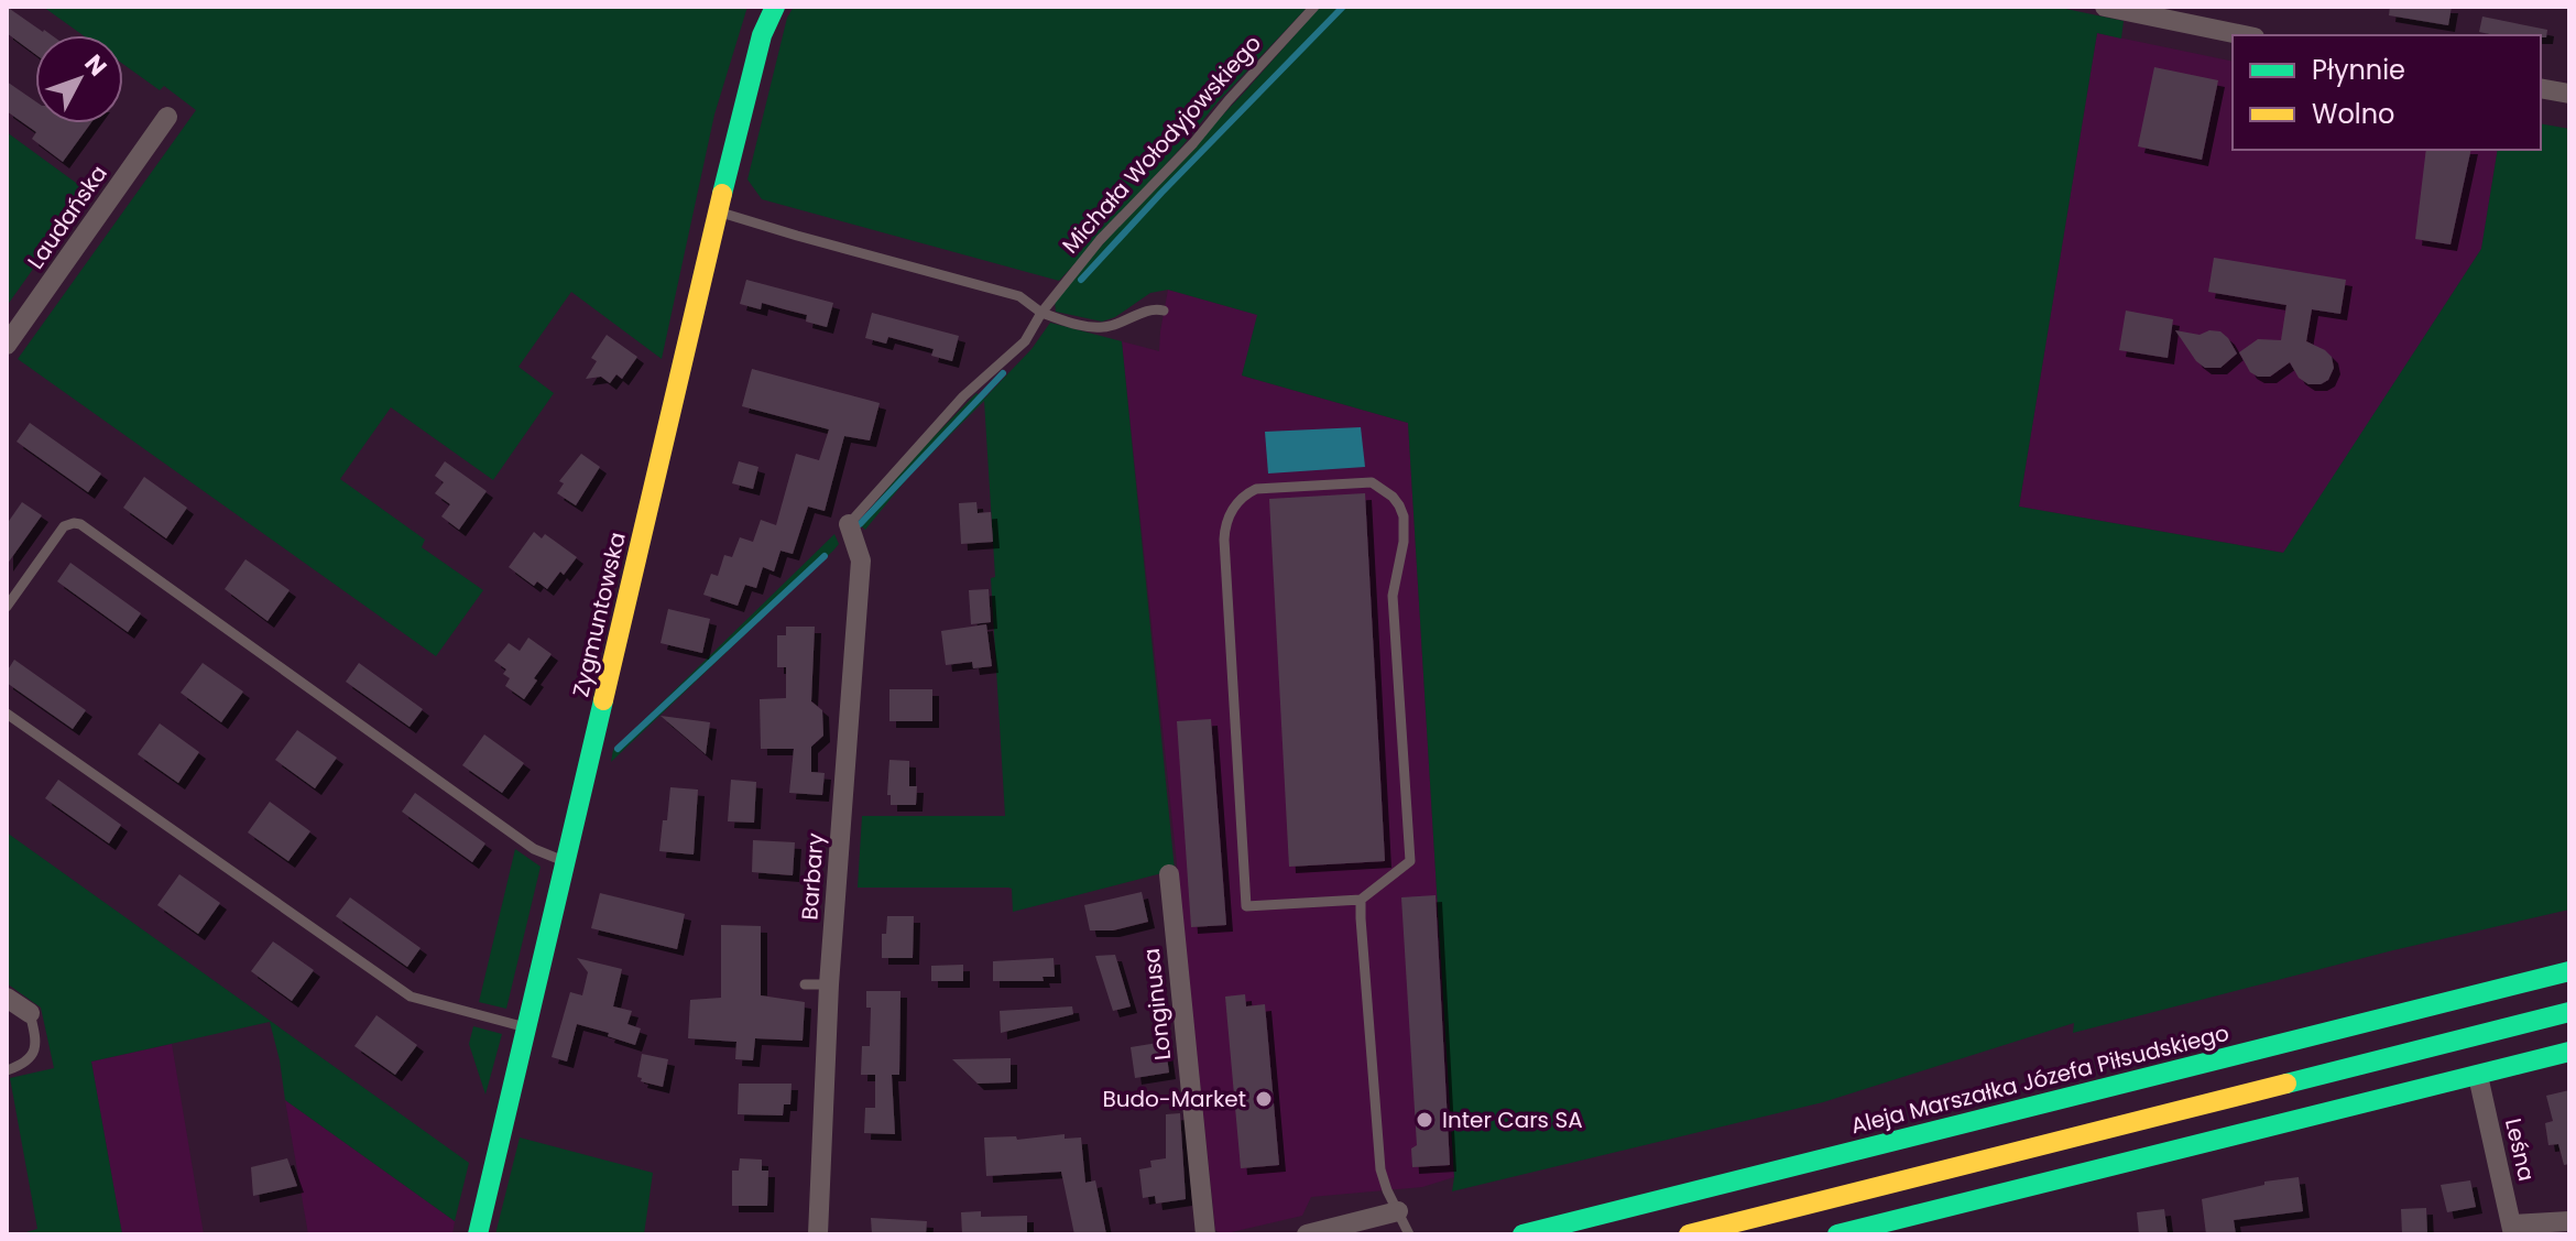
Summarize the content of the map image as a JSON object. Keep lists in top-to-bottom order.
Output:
{
  "streets": {
    "street": [
      "Laudańska",
      "Zygmuntowska",
      "Barbary",
      "Longinusa",
      "Aleja Marszałka Józefa Piłsudskiego",
      "Leśna"
    ],
    "lane": ["Michała Wołodyjowskiego"]
  },
  "crossings": [
    ["Michała Wołodyjowskiego", "Barbary"]
  ],
  "places": ["Budo-Market", "Inter Cars SA"],
  "legend": ["Płynnie", "Wolno"],
  "north": "top right"
}
